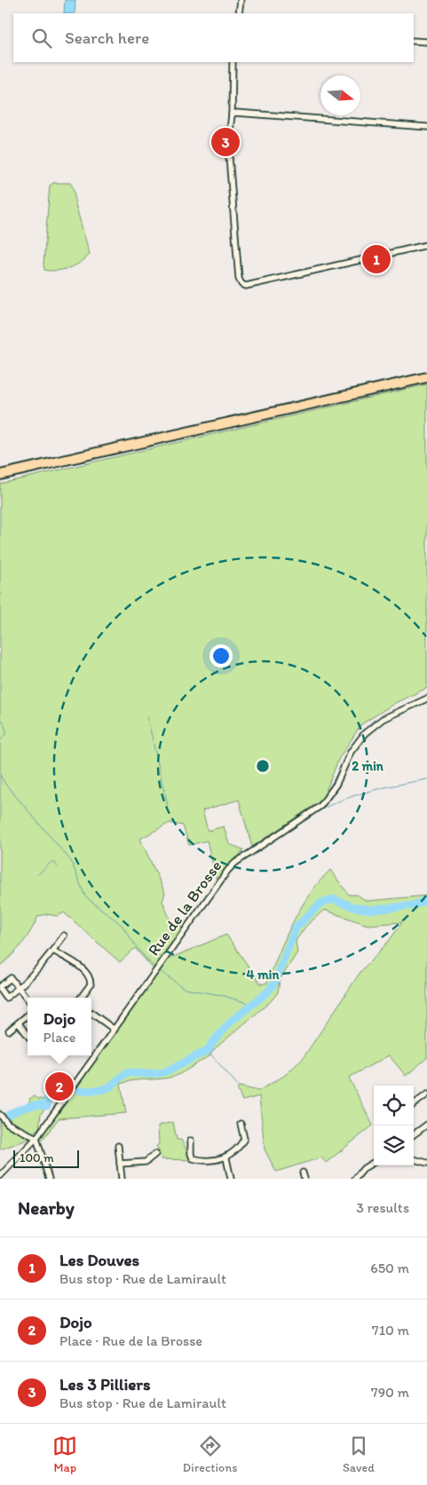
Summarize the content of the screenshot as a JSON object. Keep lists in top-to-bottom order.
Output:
{
  "streets": {
    "street": ["Rue de la Brosse"]
  },
  "scale_bar": "100 m",
  "north": "right",
  "page": {
    "search": "Search here",
    "pins": ["3", "1", "2"],
    "popup": ["Dojo", "Place"],
    "scale": "100 m",
    "heading": ["Nearby", "3 results"],
    "list": [
      {
        "mark": "1",
        "name": "Les Douves",
        "note": "Bus stop · Rue de Lamirault",
        "value": "650 m"
      },
      {
        "mark": "2",
        "name": "Dojo",
        "note": "Place · Rue de la Brosse",
        "value": "710 m"
      },
      {
        "mark": "3",
        "name": "Les 3 Pilliers",
        "note": "Bus stop · Rue de Lamirault",
        "value": "790 m"
      }
    ],
    "nav": ["Map", "Directions", "Saved"]
  },
  "rings": ["2 min", "4 min"]
}
